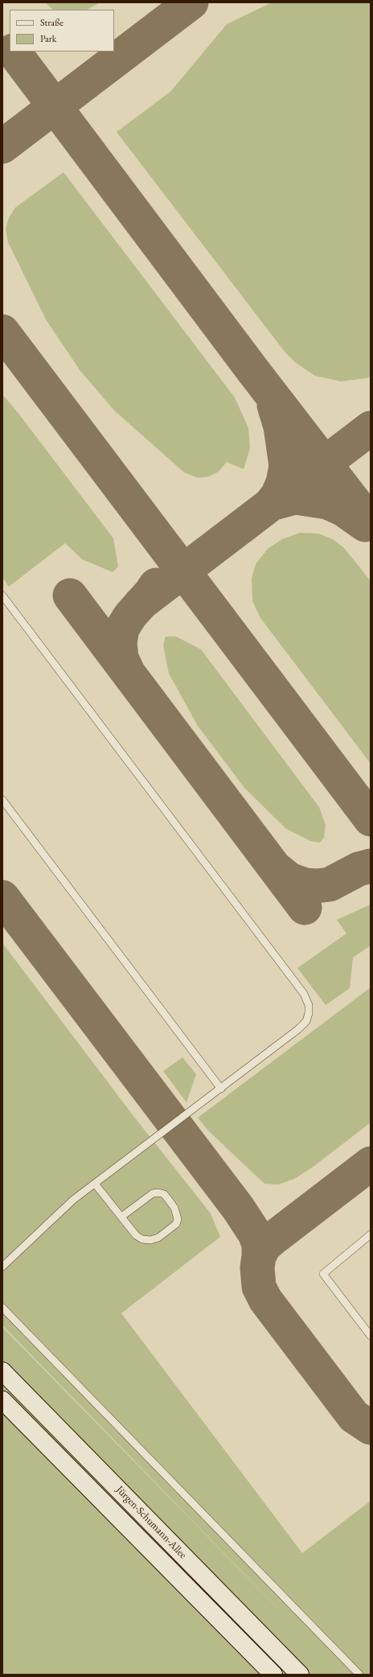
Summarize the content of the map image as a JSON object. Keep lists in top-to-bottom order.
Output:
{
  "streets": {
    "street": ["Jürgen-Schumann-Allee"]
  },
  "legend": ["Straße", "Park"]
}
